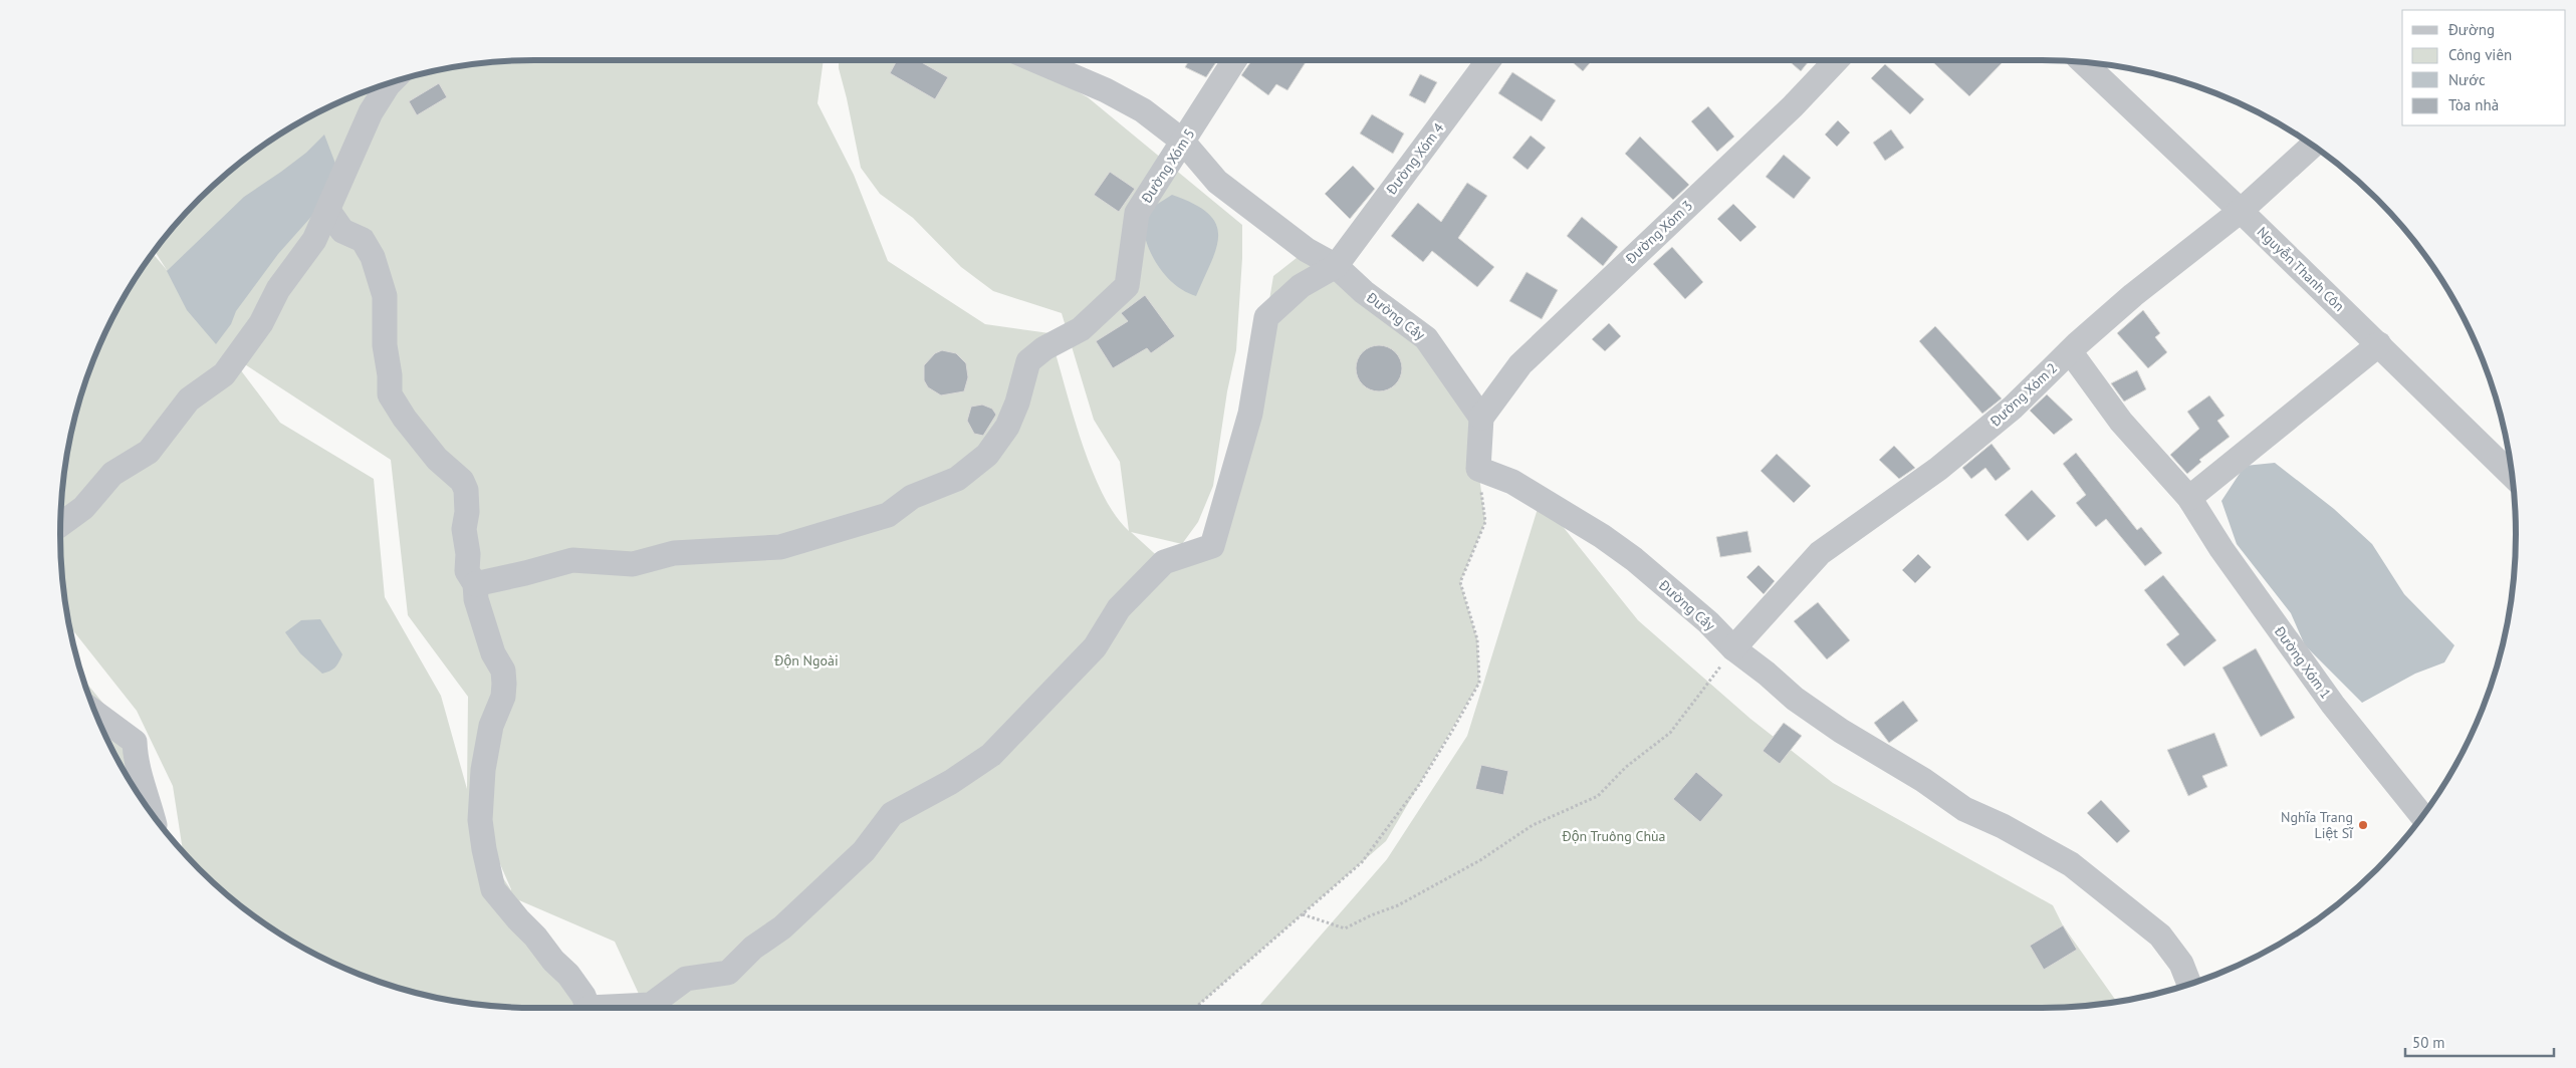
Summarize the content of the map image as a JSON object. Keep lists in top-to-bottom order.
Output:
{
  "streets": {
    "street": [
      "Đường Xóm 4",
      "Đường Xóm 5",
      "Đường Xóm 3",
      "Nguyễn Thanh Côn",
      "Đường Cấy",
      "Đường Xóm 2",
      "Đường Xóm 1"
    ]
  },
  "crossings": [
    ["Đường Xóm 4", "Đường Cấy"],
    ["Đường Xóm 5", "Đường Cấy"],
    ["Đường Xóm 3", "Đường Cấy"],
    ["Nguyễn Thanh Côn", "Đường Xóm 2"],
    ["Đường Cấy", "Đường Xóm 2"],
    ["Đường Xóm 2", "Đường Xóm 1"]
  ],
  "parks": ["Độn Ngoài", "Độn Truông Chùa"],
  "places": ["Nghĩa Trang Liệt Sĩ"],
  "legend": [
    "Đường",
    "Công viên",
    "Nước",
    "Tòa nhà"
  ],
  "scale_bar": "50 m"
}
